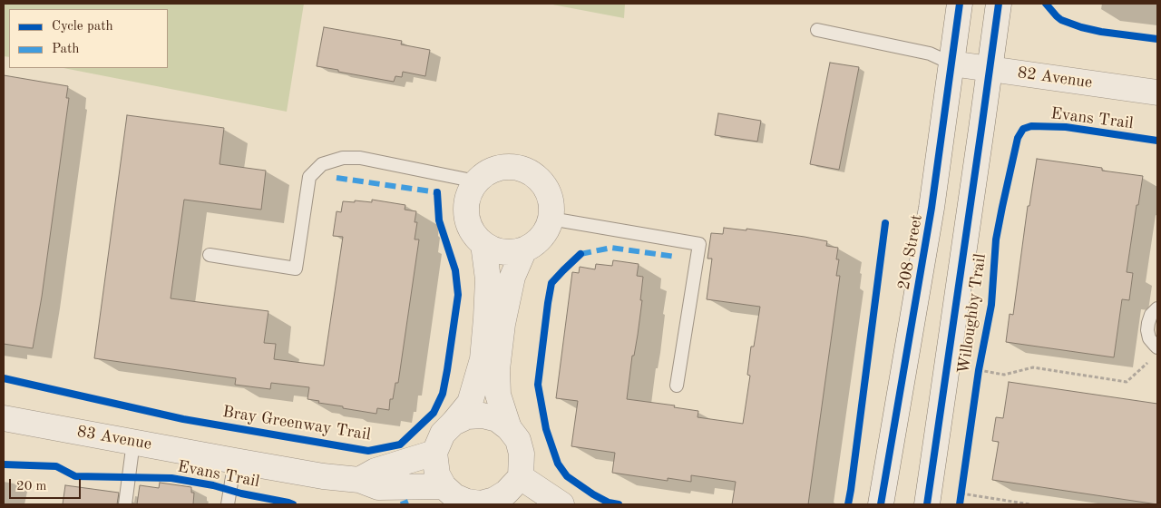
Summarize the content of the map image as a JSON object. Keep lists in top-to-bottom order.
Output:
{
  "streets": {
    "street": ["82 Avenue", "208 Street", "83 Avenue"],
    "cycle path": ["Evans Trail", "Willoughby Trail", "Bray Greenway Trail"]
  },
  "crossings": [
    ["82 Avenue", "208 Street"]
  ],
  "legend": ["Cycle path", "Path"],
  "scale_bar": "20 m"
}
